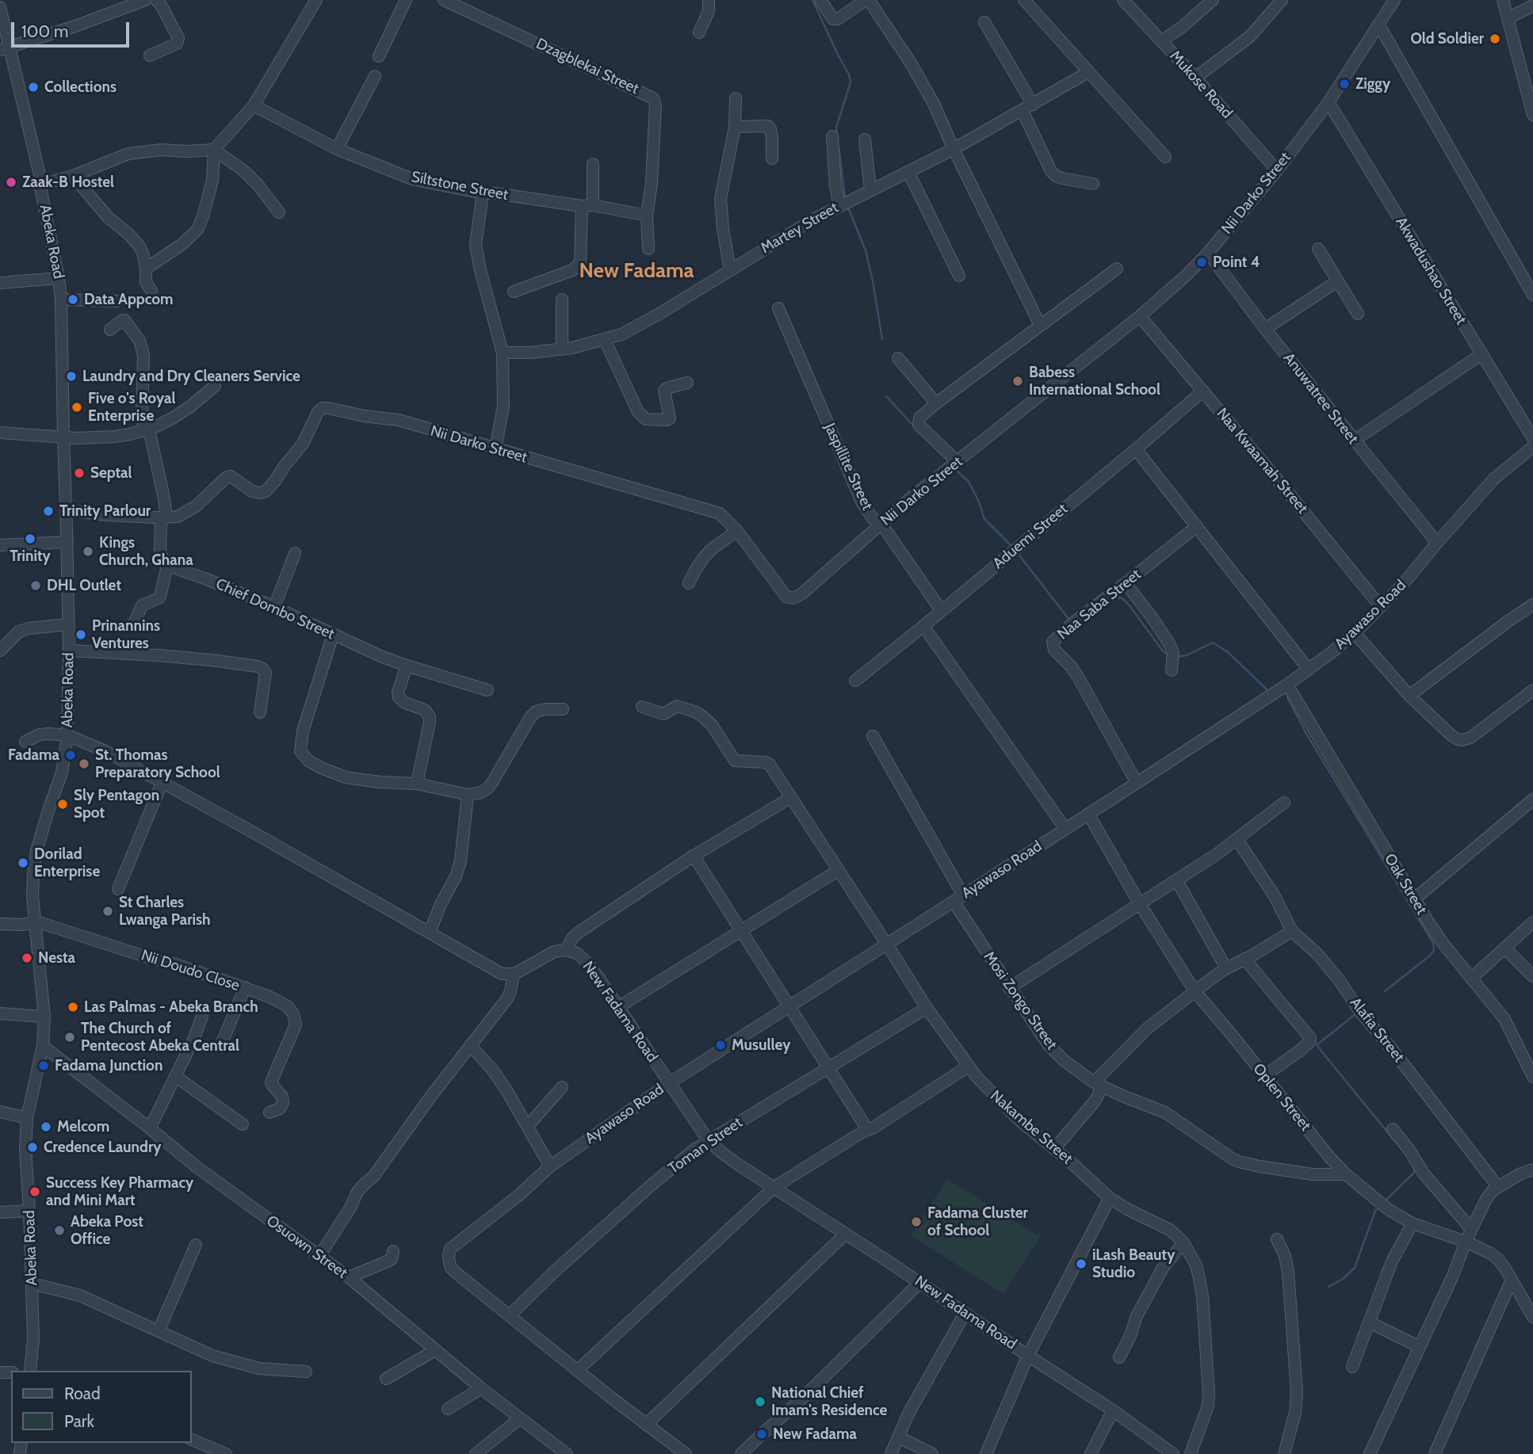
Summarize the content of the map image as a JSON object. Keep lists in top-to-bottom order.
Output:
{
  "streets": {
    "street": [
      "Dzagblekai Street",
      "Mukose Road",
      "Siltstone Street",
      "Nii Darko Street",
      "Martey Street",
      "Abeka Road",
      "Akwadushao Street",
      "Anuwatree Street",
      "Naa Kwaamah Street",
      "Jaspillite Street",
      "Aduemi Street",
      "Naa Saba Street",
      "Chief Dombo Street",
      "Ayawaso Road",
      "Oak Street",
      "Nii Doudo Close",
      "Mosi Zongo Street",
      "New Fadama Road",
      "Alafia Street",
      "Oplen Street",
      "Nakambe Street",
      "Toman Street",
      "Osuown Street"
    ]
  },
  "crossings": [
    ["Dzagblekai Street", "Siltstone Street"],
    ["Mukose Road", "Nii Darko Street"],
    ["Nii Darko Street", "Akwadushao Street"],
    ["Nii Darko Street", "Anuwatree Street"],
    ["Nii Darko Street", "Naa Kwaamah Street"],
    ["Nii Darko Street", "Jaspillite Street"],
    ["Abeka Road", "Nii Doudo Close"],
    ["Abeka Road", "Osuown Street"],
    ["Anuwatree Street", "Ayawaso Road"],
    ["Naa Kwaamah Street", "Aduemi Street"],
    ["Naa Kwaamah Street", "Ayawaso Road"],
    ["Jaspillite Street", "Aduemi Street"],
    ["Naa Saba Street", "Ayawaso Road"],
    ["Ayawaso Road", "Oak Street"],
    ["Ayawaso Road", "Mosi Zongo Street"],
    ["Ayawaso Road", "New Fadama Road"],
    ["Ayawaso Road", "Oplen Street"],
    ["Ayawaso Road", "Nakambe Street"],
    ["Ayawaso Road", "Toman Street"],
    ["Mosi Zongo Street", "Oplen Street"],
    ["New Fadama Road", "Toman Street"],
    ["Nakambe Street", "Toman Street"]
  ],
  "districts": ["New Fadama"],
  "places": [
    "Old Soldier",
    "Ziggy",
    "Collections",
    "Zaak-B Hostel",
    "Point 4",
    "Data Appcom",
    "Laundry and Dry Cleaners Service",
    "Babess International School",
    "Five o's Royal Enterprise",
    "Septal",
    "Trinity Parlour",
    "Trinity",
    "Kings Church, Ghana",
    "DHL Outlet",
    "Prinannins Ventures",
    "Fadama",
    "St. Thomas Preparatory School",
    "Sly Pentagon Spot",
    "Dorilad Enterprise",
    "St Charles Lwanga Parish",
    "Nesta",
    "Las Palmas - Abeka Branch",
    "The Church of Pentecost Abeka Central",
    "Musulley",
    "Fadama Junction",
    "Melcom",
    "Credence Laundry",
    "Success Key Pharmacy and Mini Mart",
    "Fadama Cluster of School",
    "Abeka Post Office",
    "iLash Beauty Studio",
    "National Chief Imam's Residence",
    "New Fadama"
  ],
  "legend": ["Road", "Park"],
  "scale_bar": "100 m"
}
